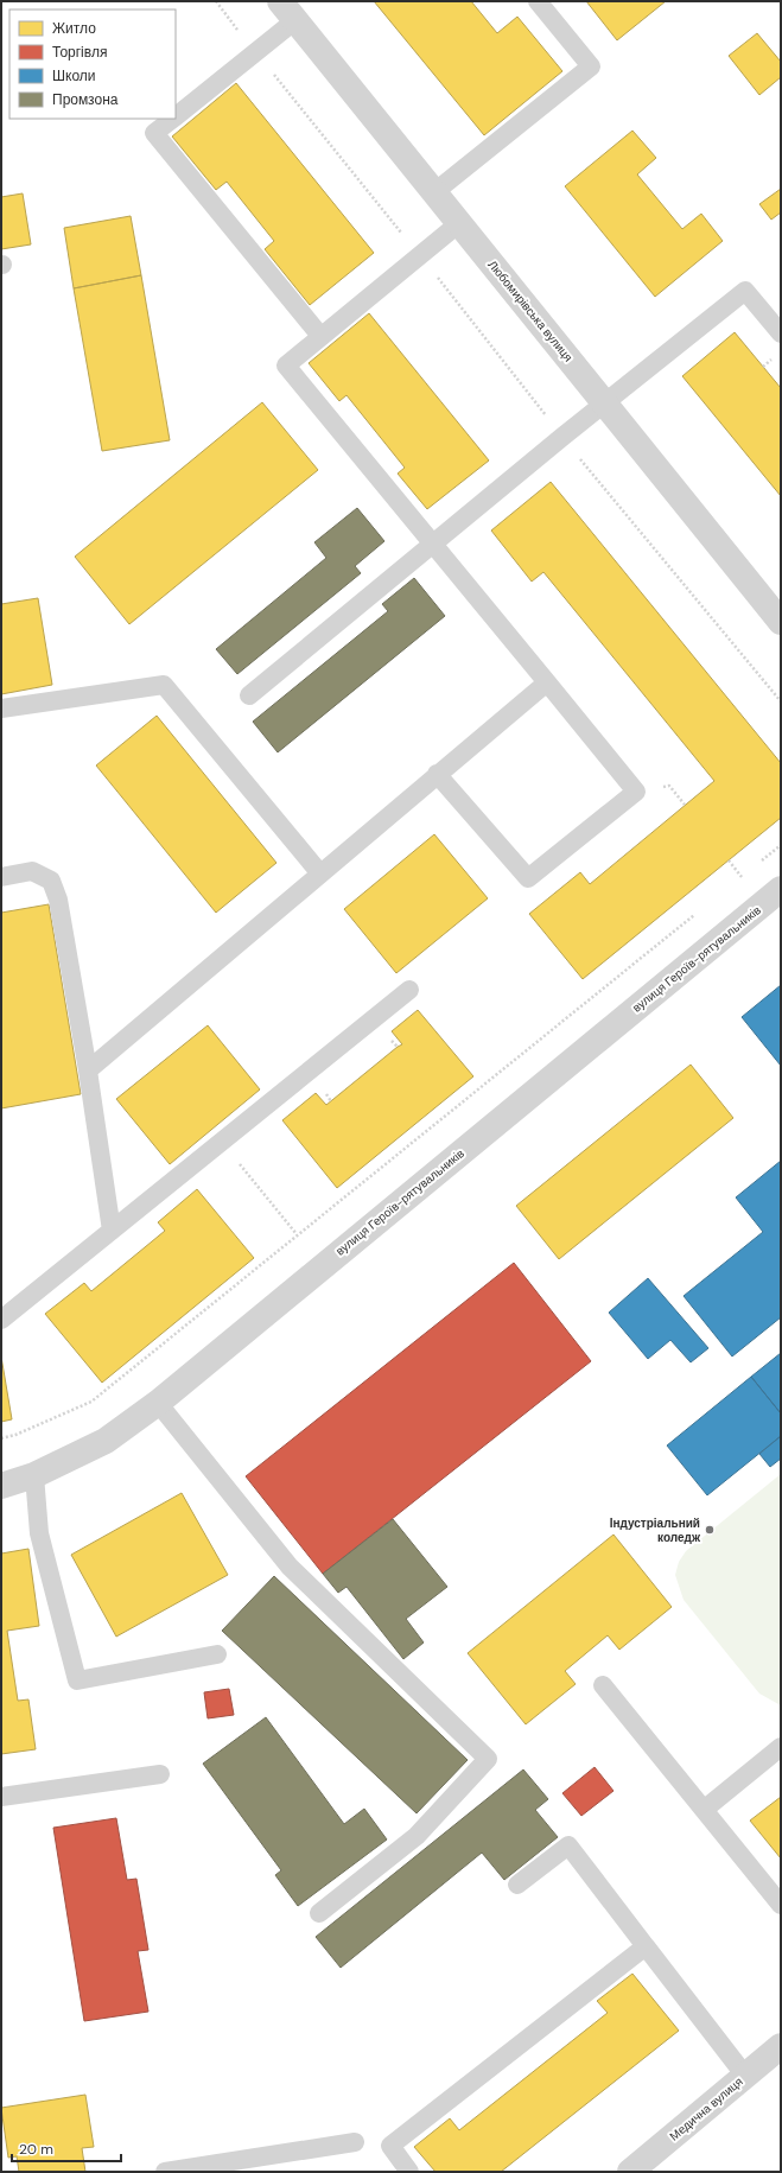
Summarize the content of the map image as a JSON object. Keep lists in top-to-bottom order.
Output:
{
  "streets": {
    "street": ["Любомирівська вулиця", "вулиця Героїв-рятувальників", "Медична вулиця"]
  },
  "places": ["Індустріальний коледж"],
  "legend": [
    "Житло",
    "Торгівля",
    "Школи",
    "Промзона"
  ],
  "scale_bar": "20 m"
}
